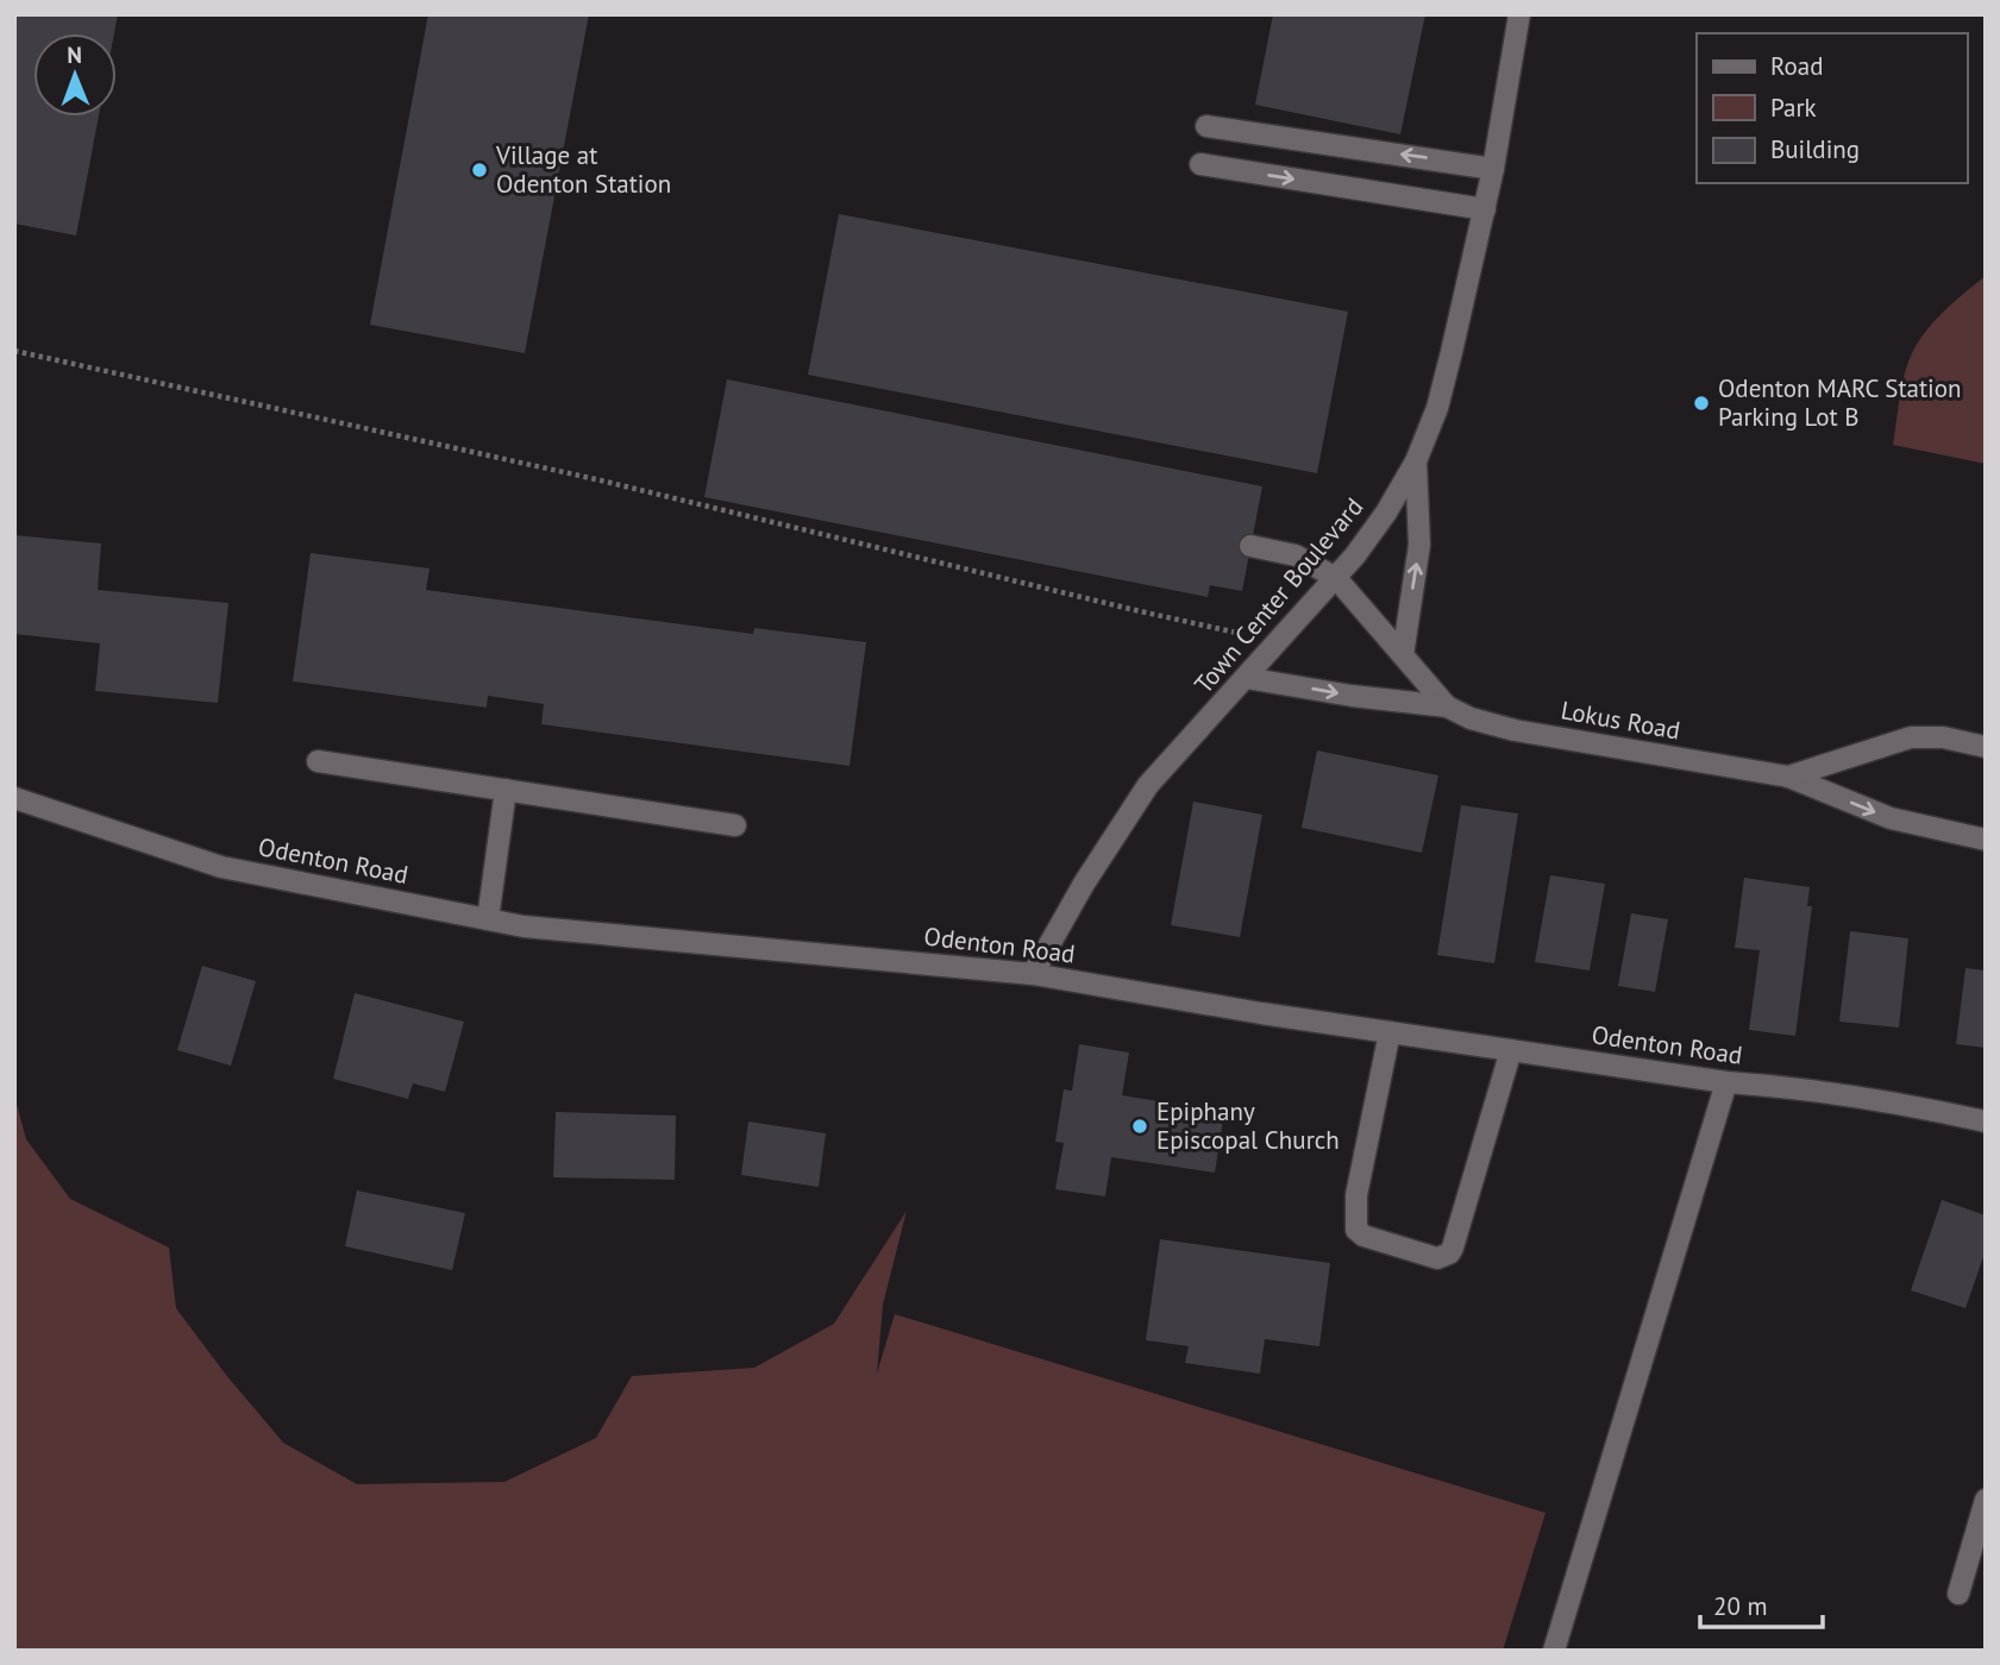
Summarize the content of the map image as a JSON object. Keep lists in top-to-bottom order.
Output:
{
  "streets": {
    "street": ["Town Center Boulevard", "Lokus Road", "Odenton Road"]
  },
  "crossings": [
    ["Town Center Boulevard", "Lokus Road"],
    ["Town Center Boulevard", "Odenton Road"]
  ],
  "places": ["Village at Odenton Station", "Odenton MARC Station Parking Lot B", "Epiphany Episcopal Church"],
  "legend": ["Road", "Park", "Building"],
  "scale_bar": "20 m",
  "north": "top"
}
